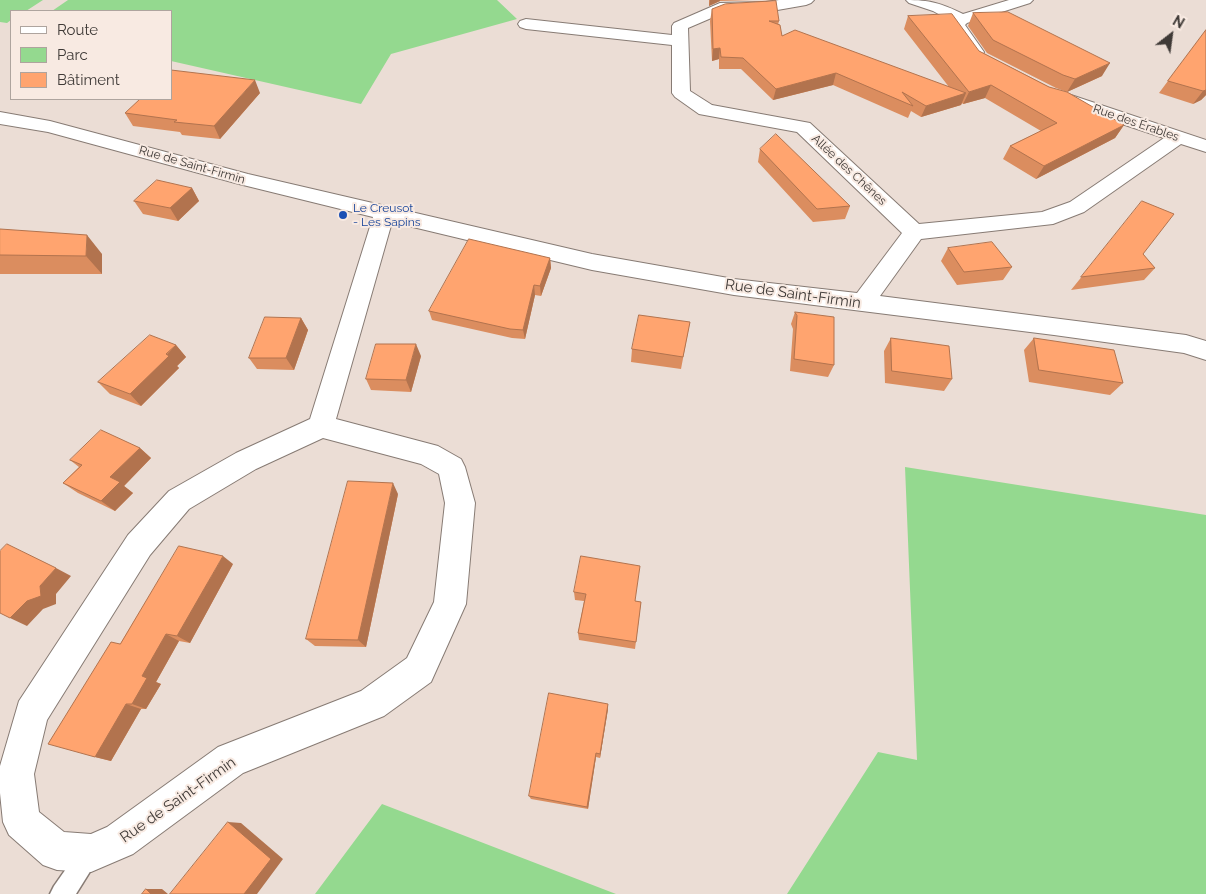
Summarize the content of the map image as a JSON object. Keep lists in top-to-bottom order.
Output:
{
  "streets": {
    "street": ["Rue des Érables", "Rue de Saint-Firmin", "Allée des Chênes"]
  },
  "places": ["Le Creusot - Les Sapins"],
  "legend": ["Route", "Parc", "Bâtiment"],
  "north": "top right"
}
